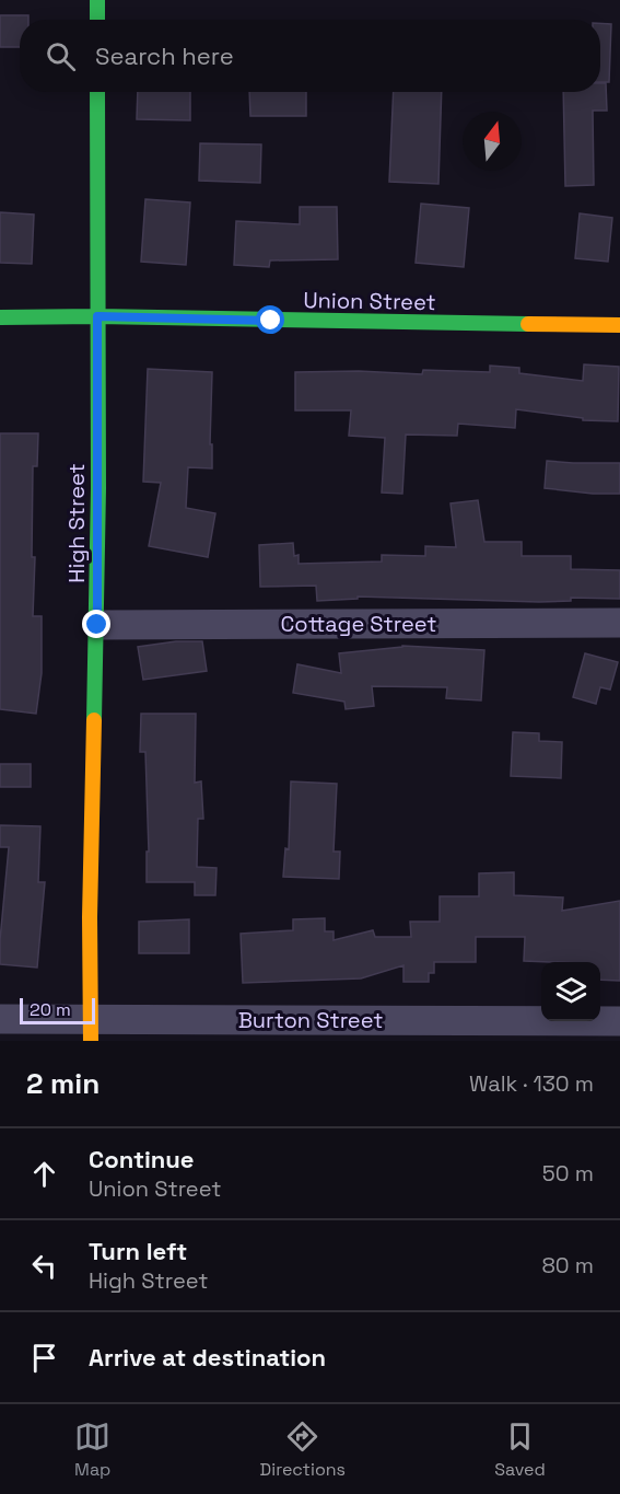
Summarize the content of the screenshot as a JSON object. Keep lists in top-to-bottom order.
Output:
{
  "streets": {
    "street": [
      "Union Street",
      "High Street",
      "Cottage Street",
      "Burton Street"
    ]
  },
  "crossings": [
    ["Union Street", "High Street"],
    ["High Street", "Cottage Street"],
    ["High Street", "Burton Street"]
  ],
  "scale_bar": "20 m",
  "north": "top",
  "page": {
    "search": "Search here",
    "scale": "20 m",
    "heading": ["2 min", "Walk · 130 m"],
    "list": [
      ["Continue", "Union Street", "50 m"],
      ["Turn left", "High Street", "80 m"],
      "Arrive at destination"
    ],
    "nav": ["Map", "Directions", "Saved"]
  }
}
